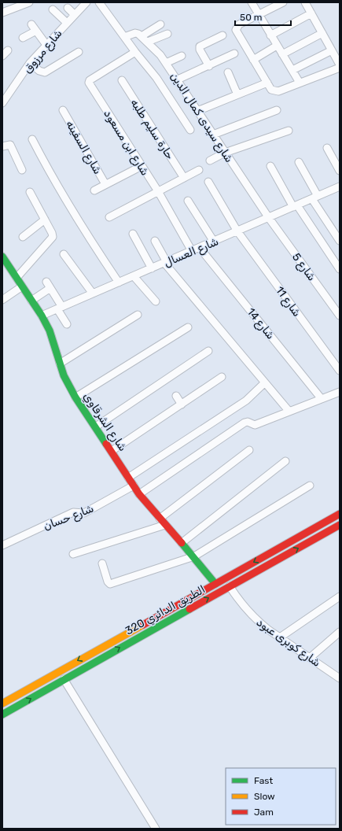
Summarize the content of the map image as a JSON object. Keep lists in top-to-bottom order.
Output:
{
  "streets": {
    "main road": ["شارع الشرقاوي", "الطريق الدائري 320"],
    "street": [
      "شارع مرزوق",
      "شارع سيدى كمال الدين",
      "حارة سليم طلبه",
      "شارع ابن مسعود",
      "شارع السفينه",
      "شارع العسال",
      "شارع 5",
      "شارع 11",
      "شارع 14",
      "شارع حسان",
      "شارع كوبرى عبود"
    ]
  },
  "crossings": [
    ["شارع سيدى كمال الدين", "شارع العسال"],
    ["شارع سيدى كمال الدين", "شارع 5"],
    ["شارع ابن مسعود", "شارع العسال"],
    ["شارع العسال", "شارع 5"],
    ["شارع العسال", "شارع 11"],
    ["شارع العسال", "شارع 14"],
    ["شارع العسال", "شارع الشرقاوي"],
    ["شارع الشرقاوي", "شارع حسان"],
    ["شارع الشرقاوي", "الطريق الدائري 320"],
    ["الطريق الدائري 320", "شارع كوبرى عبود"]
  ],
  "legend": ["Fast", "Slow", "Jam"],
  "scale_bar": "50 m"
}
